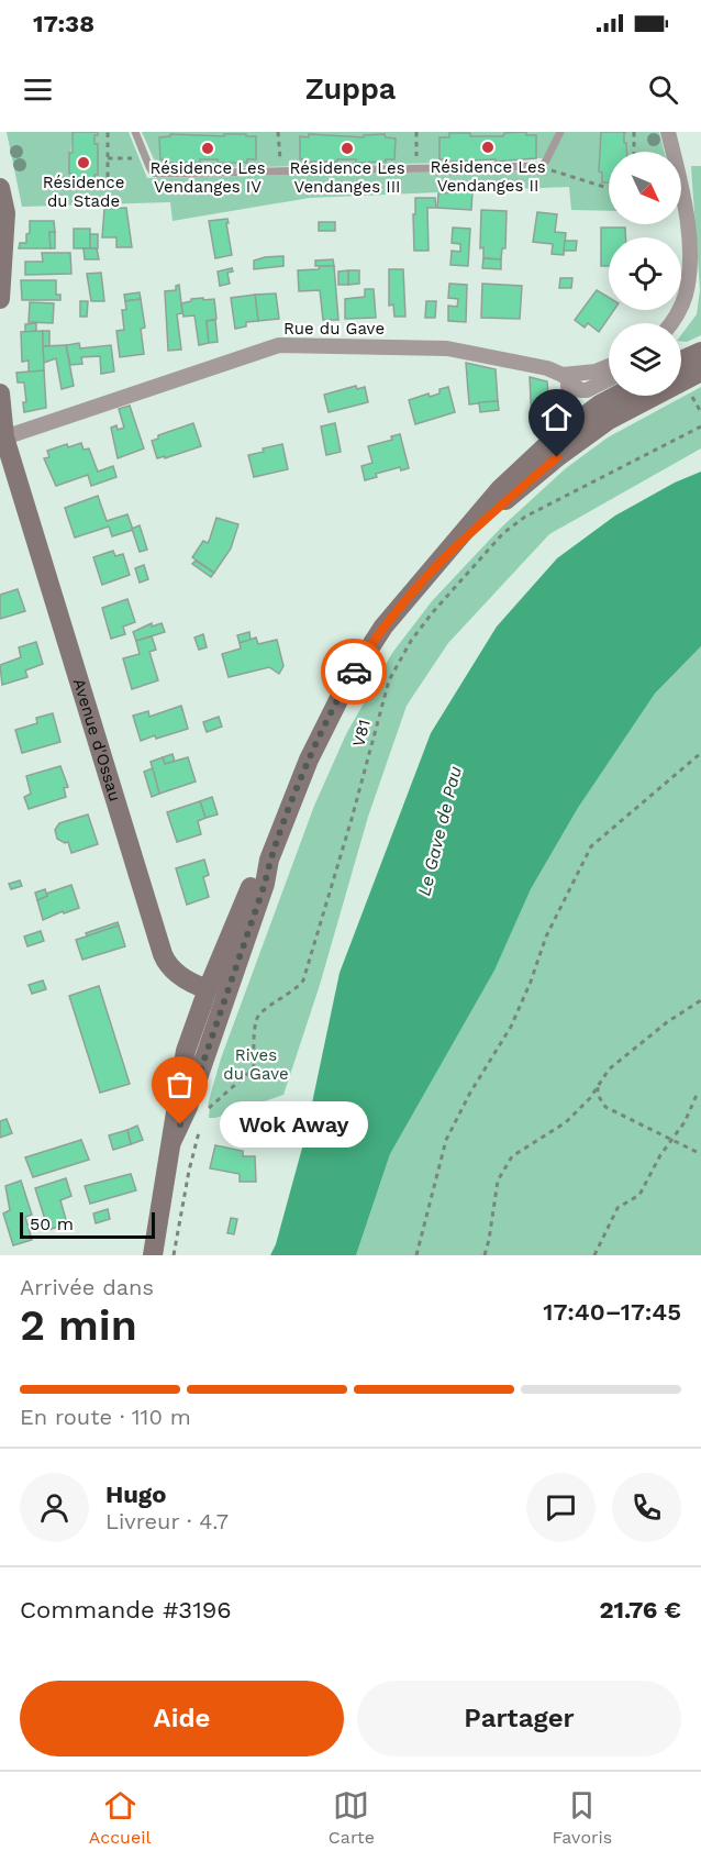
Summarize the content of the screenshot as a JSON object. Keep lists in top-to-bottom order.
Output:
{
  "streets": {
    "main road": ["Avenue d'Ossau"],
    "street": ["Rue du Gave"],
    "path": ["V81"]
  },
  "crossings": [
    ["Rue du Gave", "Avenue d'Ossau"]
  ],
  "water": ["Le Gave de Pau"],
  "parks": ["Rives du Gave"],
  "places": [
    "Résidence Les Vendanges II",
    "Résidence Les Vendanges IV",
    "Résidence Les Vendanges III",
    "Résidence du Stade",
    "Wok Away"
  ],
  "scale_bar": "50 m",
  "north": "bottom right",
  "page": {
    "status": "17:38",
    "header": "Zuppa",
    "bubble": "Wok Away",
    "scale": "50 m",
    "heading": ["2 min", "Arrivée dans", "17:40–17:45"],
    "panel": [
      "Hugo",
      "Livreur · 4.7",
      "Commande #3196",
      "21.76 €"
    ],
    "bar": "En route · 110 m",
    "buttons": ["Aide", "Partager"],
    "tabs": ["Accueil", "Carte", "Favoris"]
  }
}
